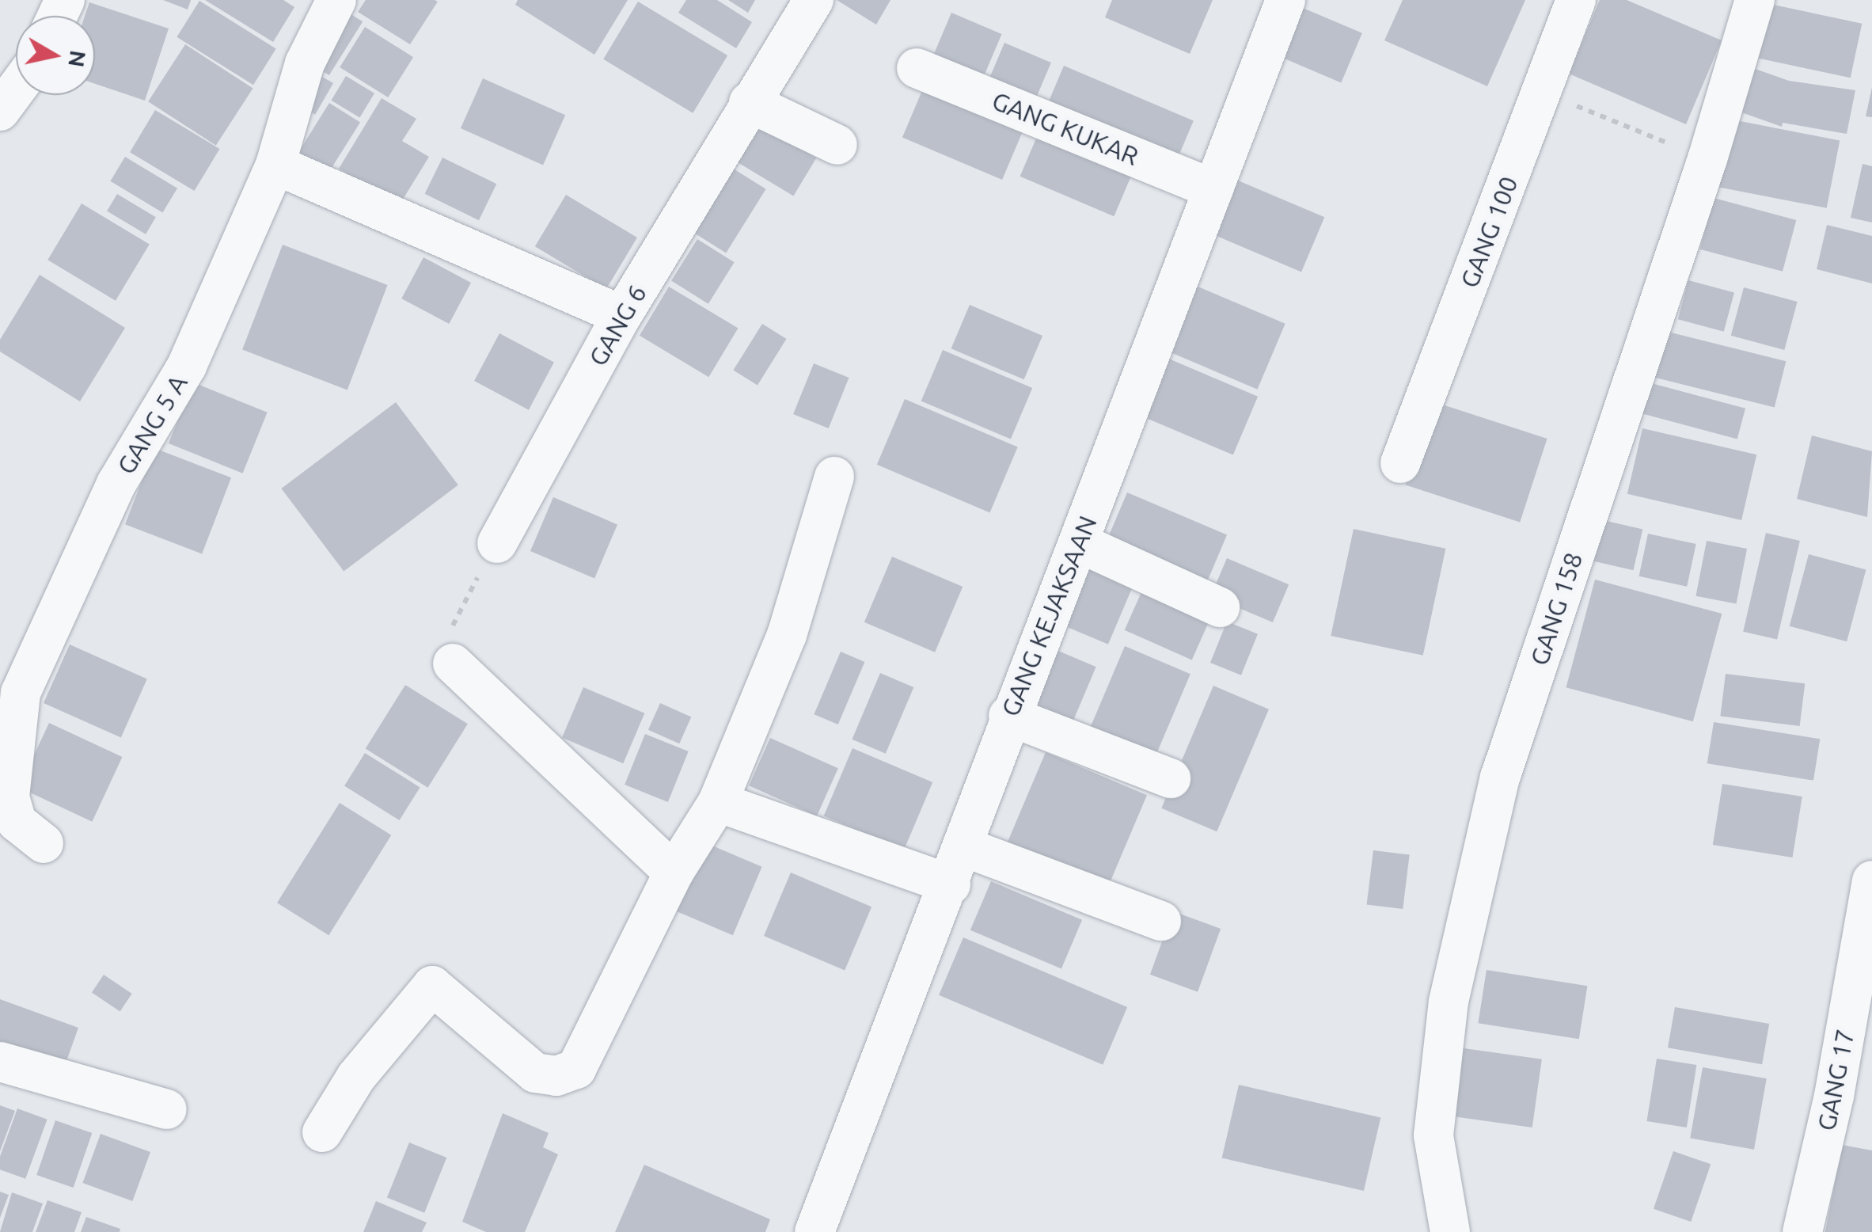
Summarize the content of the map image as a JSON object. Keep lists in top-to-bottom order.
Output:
{
  "streets": {
    "street": [
      "GANG KUKAR",
      "GANG 100",
      "GANG 6",
      "GANG 5 A",
      "GANG 158",
      "GANG KEJAKSAAN",
      "GANG 17"
    ]
  },
  "crossings": [
    ["GANG KUKAR", "GANG KEJAKSAAN"]
  ],
  "north": "right"
}
